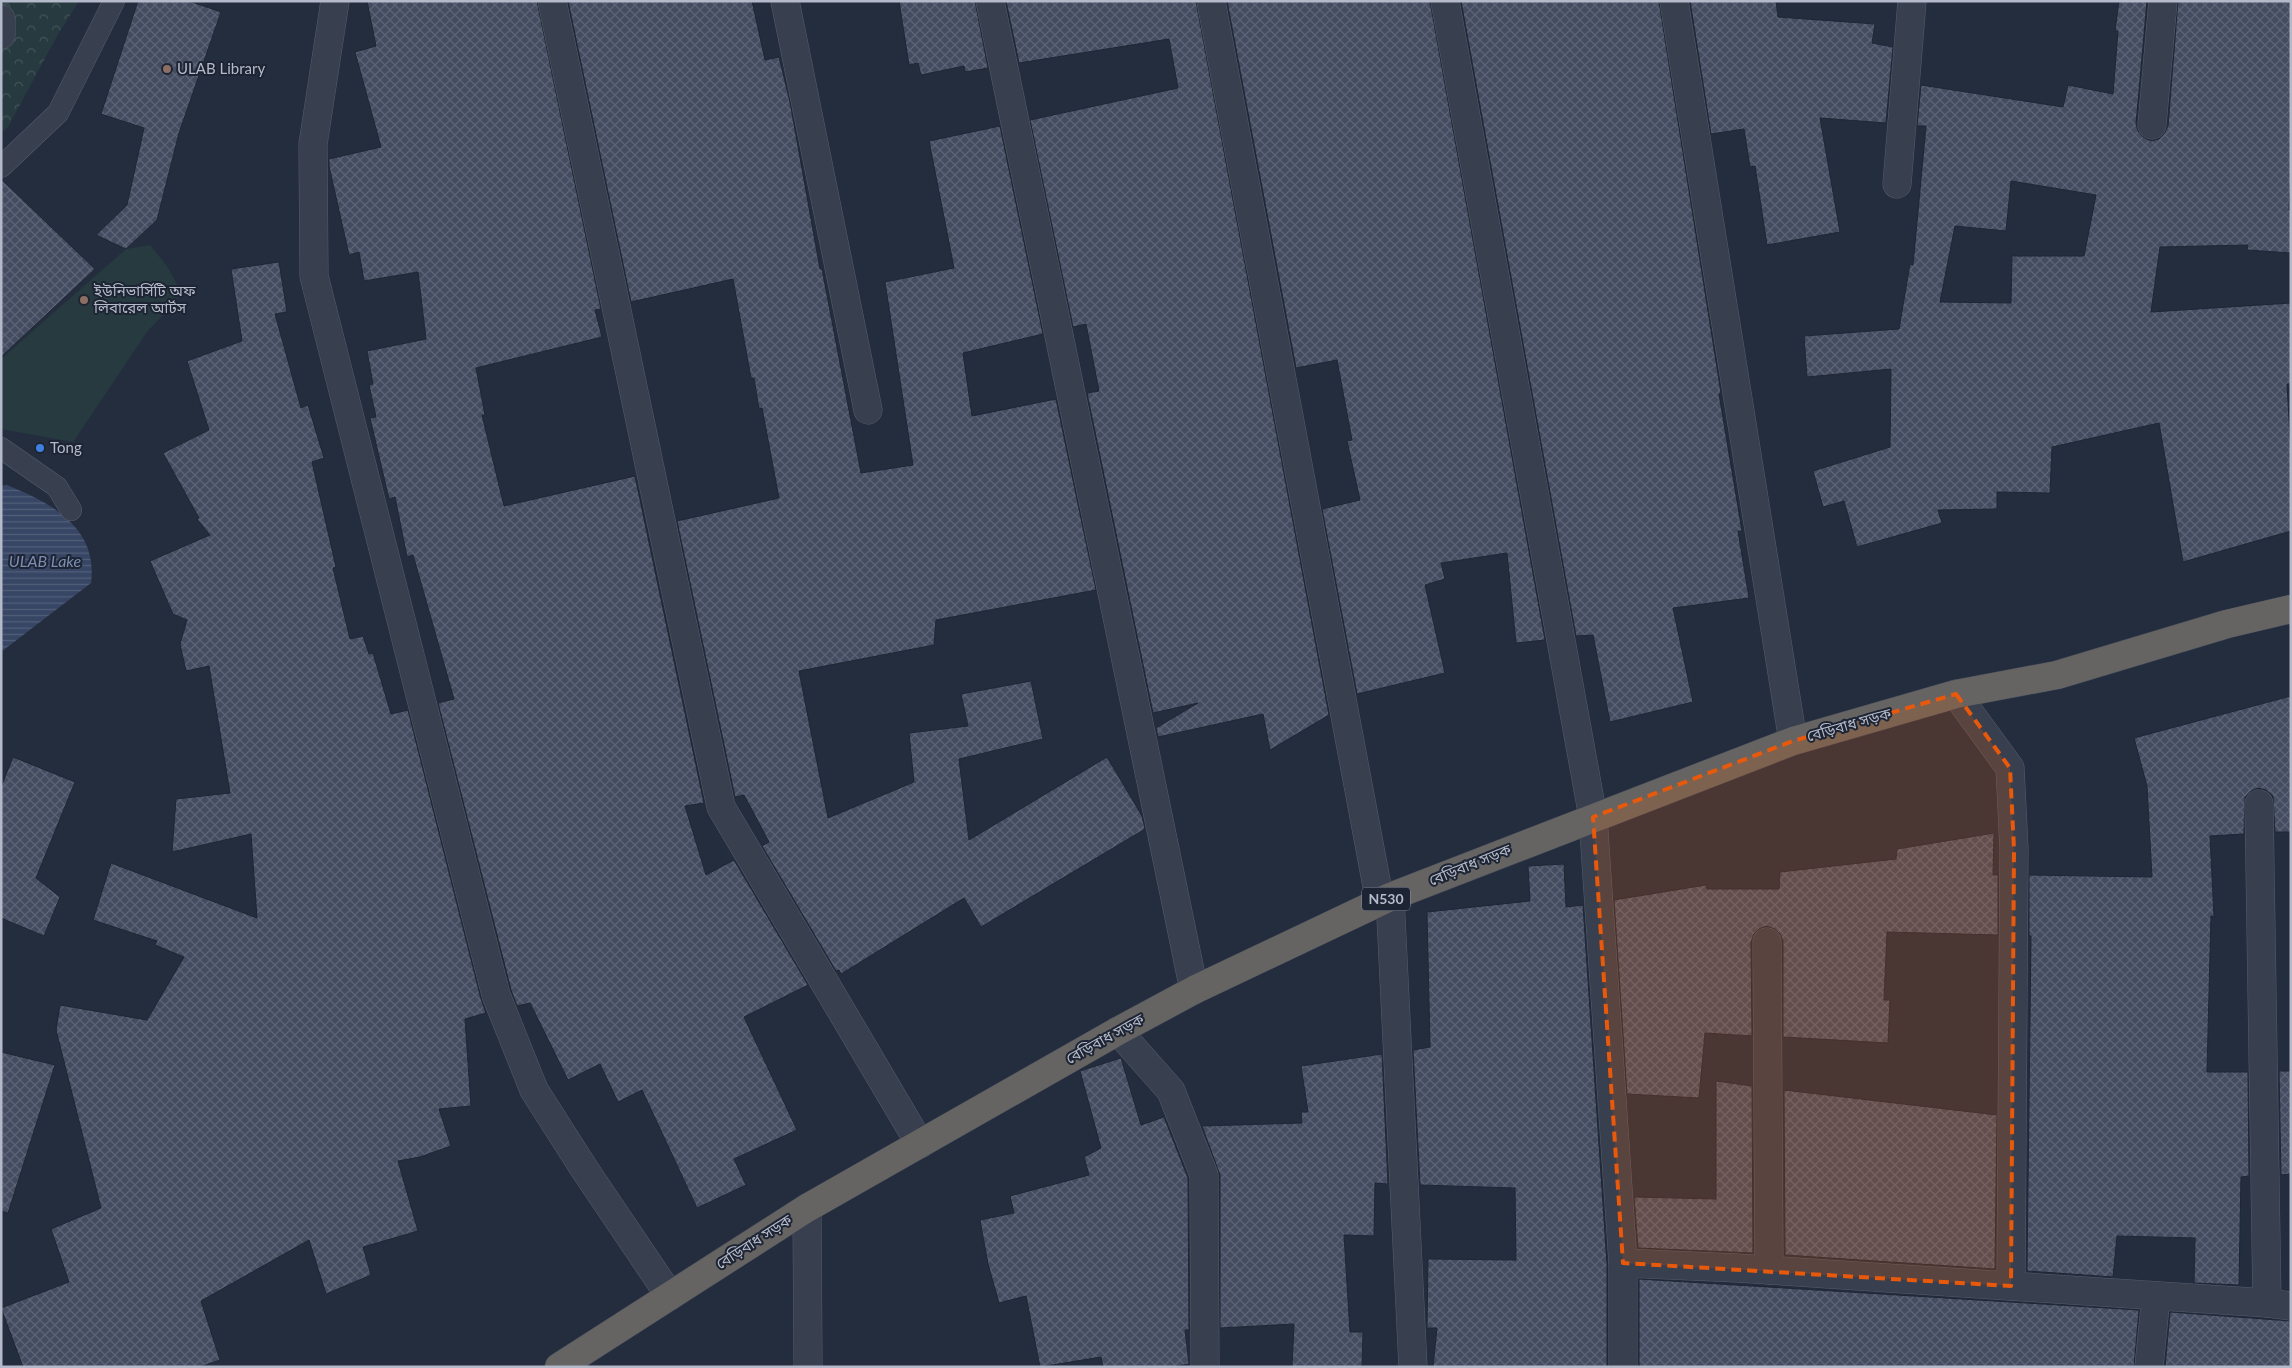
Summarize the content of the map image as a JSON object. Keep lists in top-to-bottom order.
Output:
{
  "streets": {
    "highway": ["বেড়িবাধ সড়ক", "N530"]
  },
  "water": ["ULAB Lake"],
  "places": ["ULAB Library", "ইউনিভার্সিটি অফ লিবারেল আর্টস", "Tong"]
}
